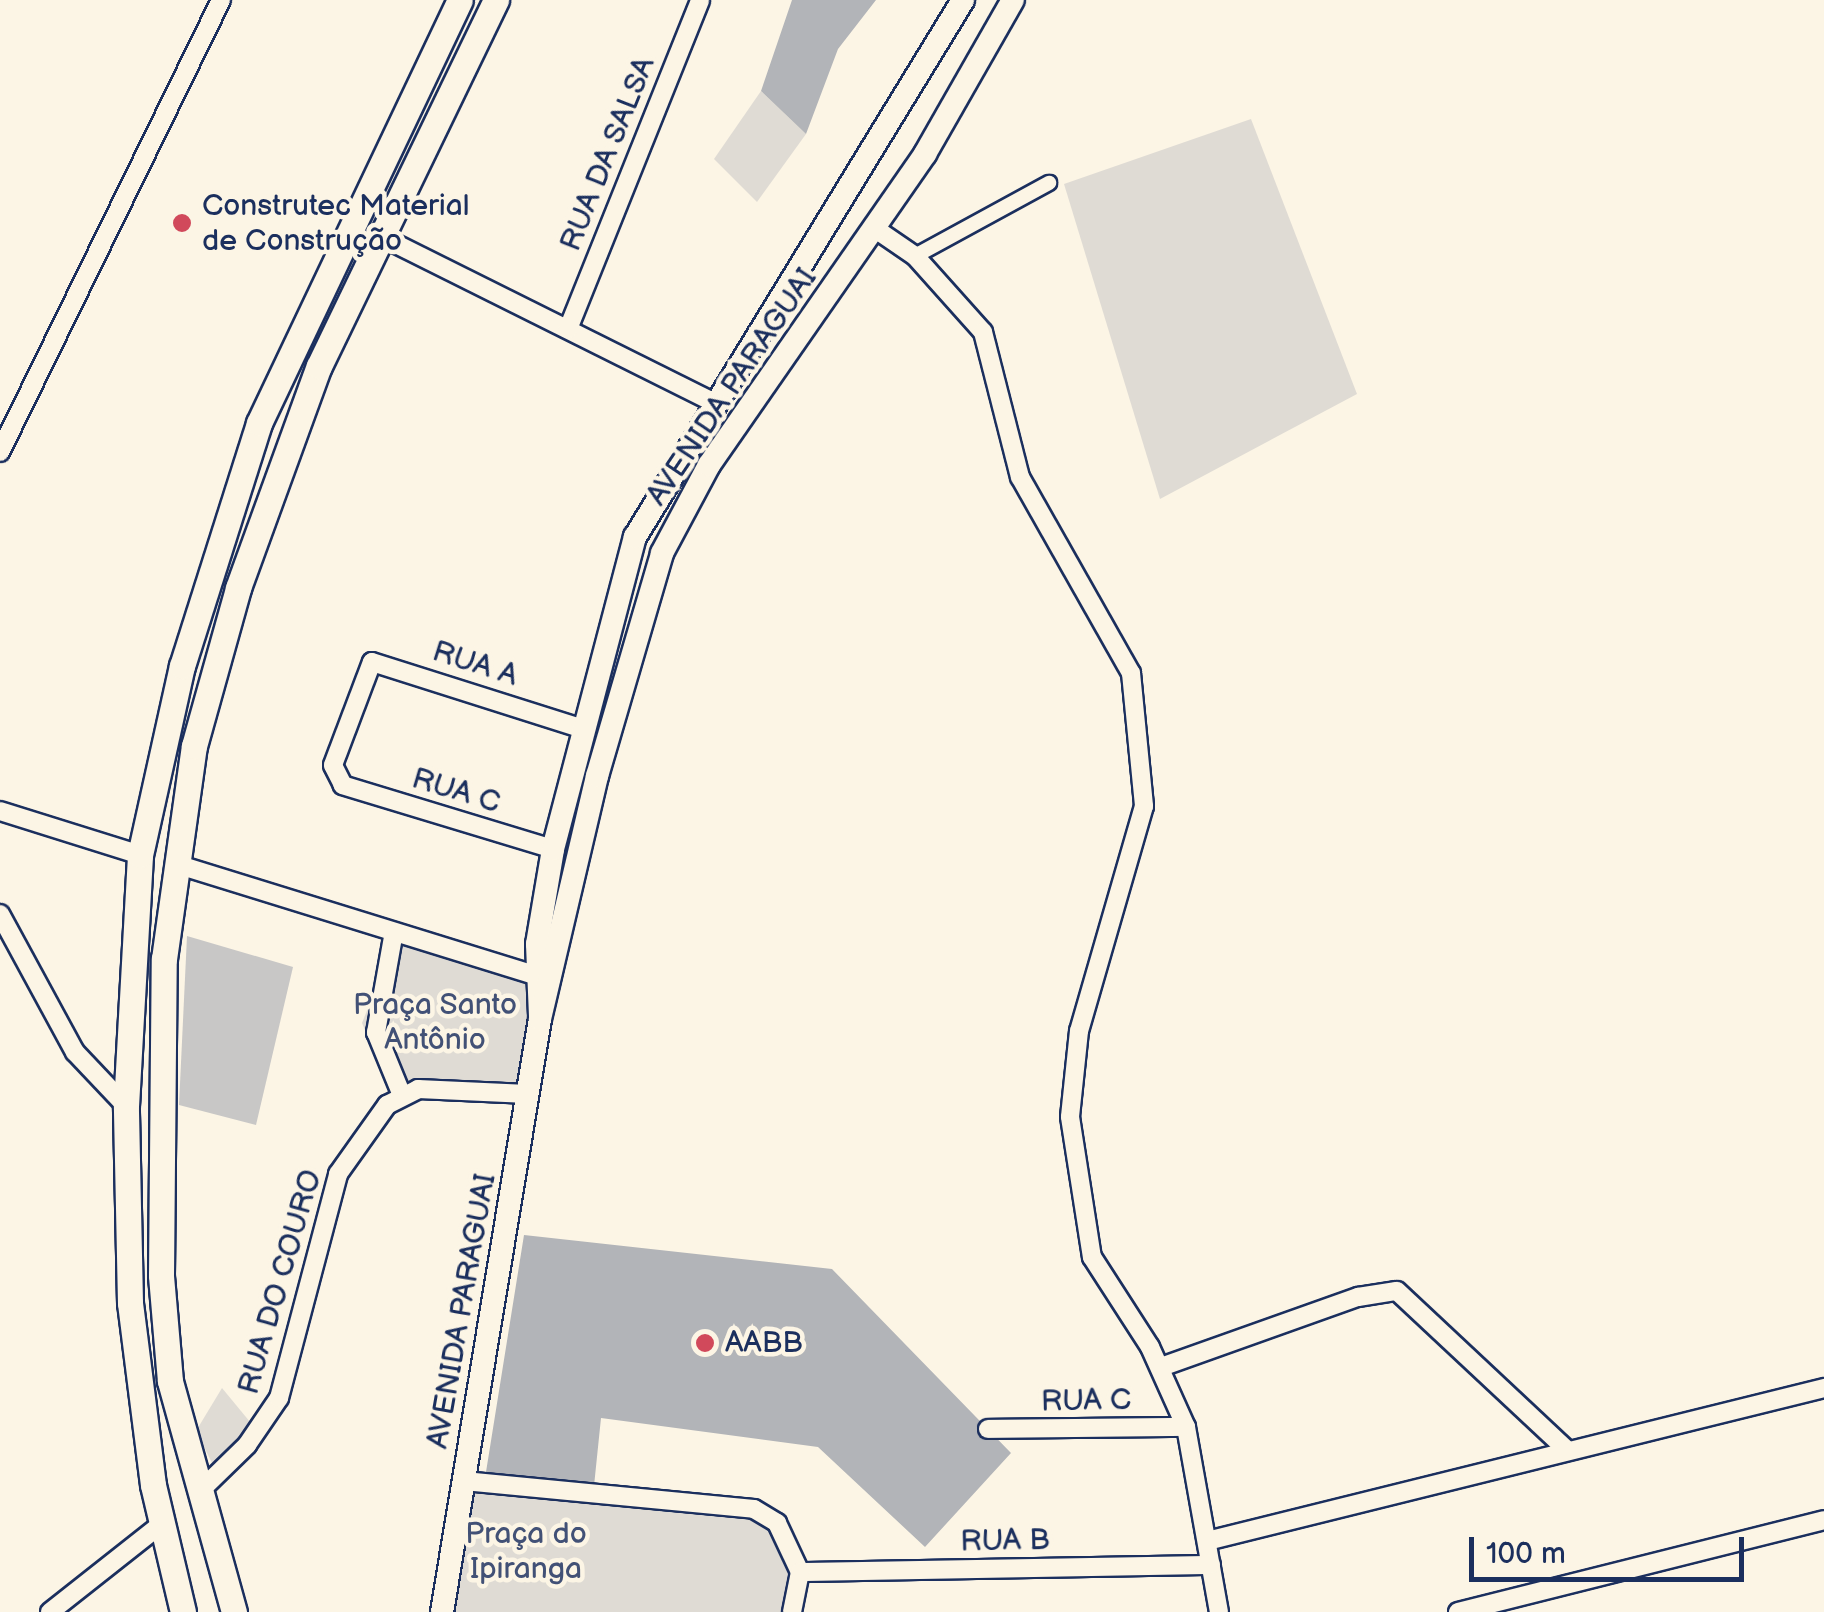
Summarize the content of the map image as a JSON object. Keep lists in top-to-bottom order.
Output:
{
  "streets": {
    "street": [
      "RUA DA SALSA",
      "AVENIDA PARAGUAI",
      "RUA A",
      "RUA C",
      "RUA DO COURO",
      "RUA B"
    ]
  },
  "crossings": [
    ["AVENIDA PARAGUAI", "RUA A"],
    ["AVENIDA PARAGUAI", "RUA C"],
    ["RUA A", "RUA C"]
  ],
  "parks": ["Praça Santo Antônio", "Praça do Ipiranga"],
  "places": ["Construtec Material de Construção", "AABB"],
  "scale_bar": "100 m"
}
